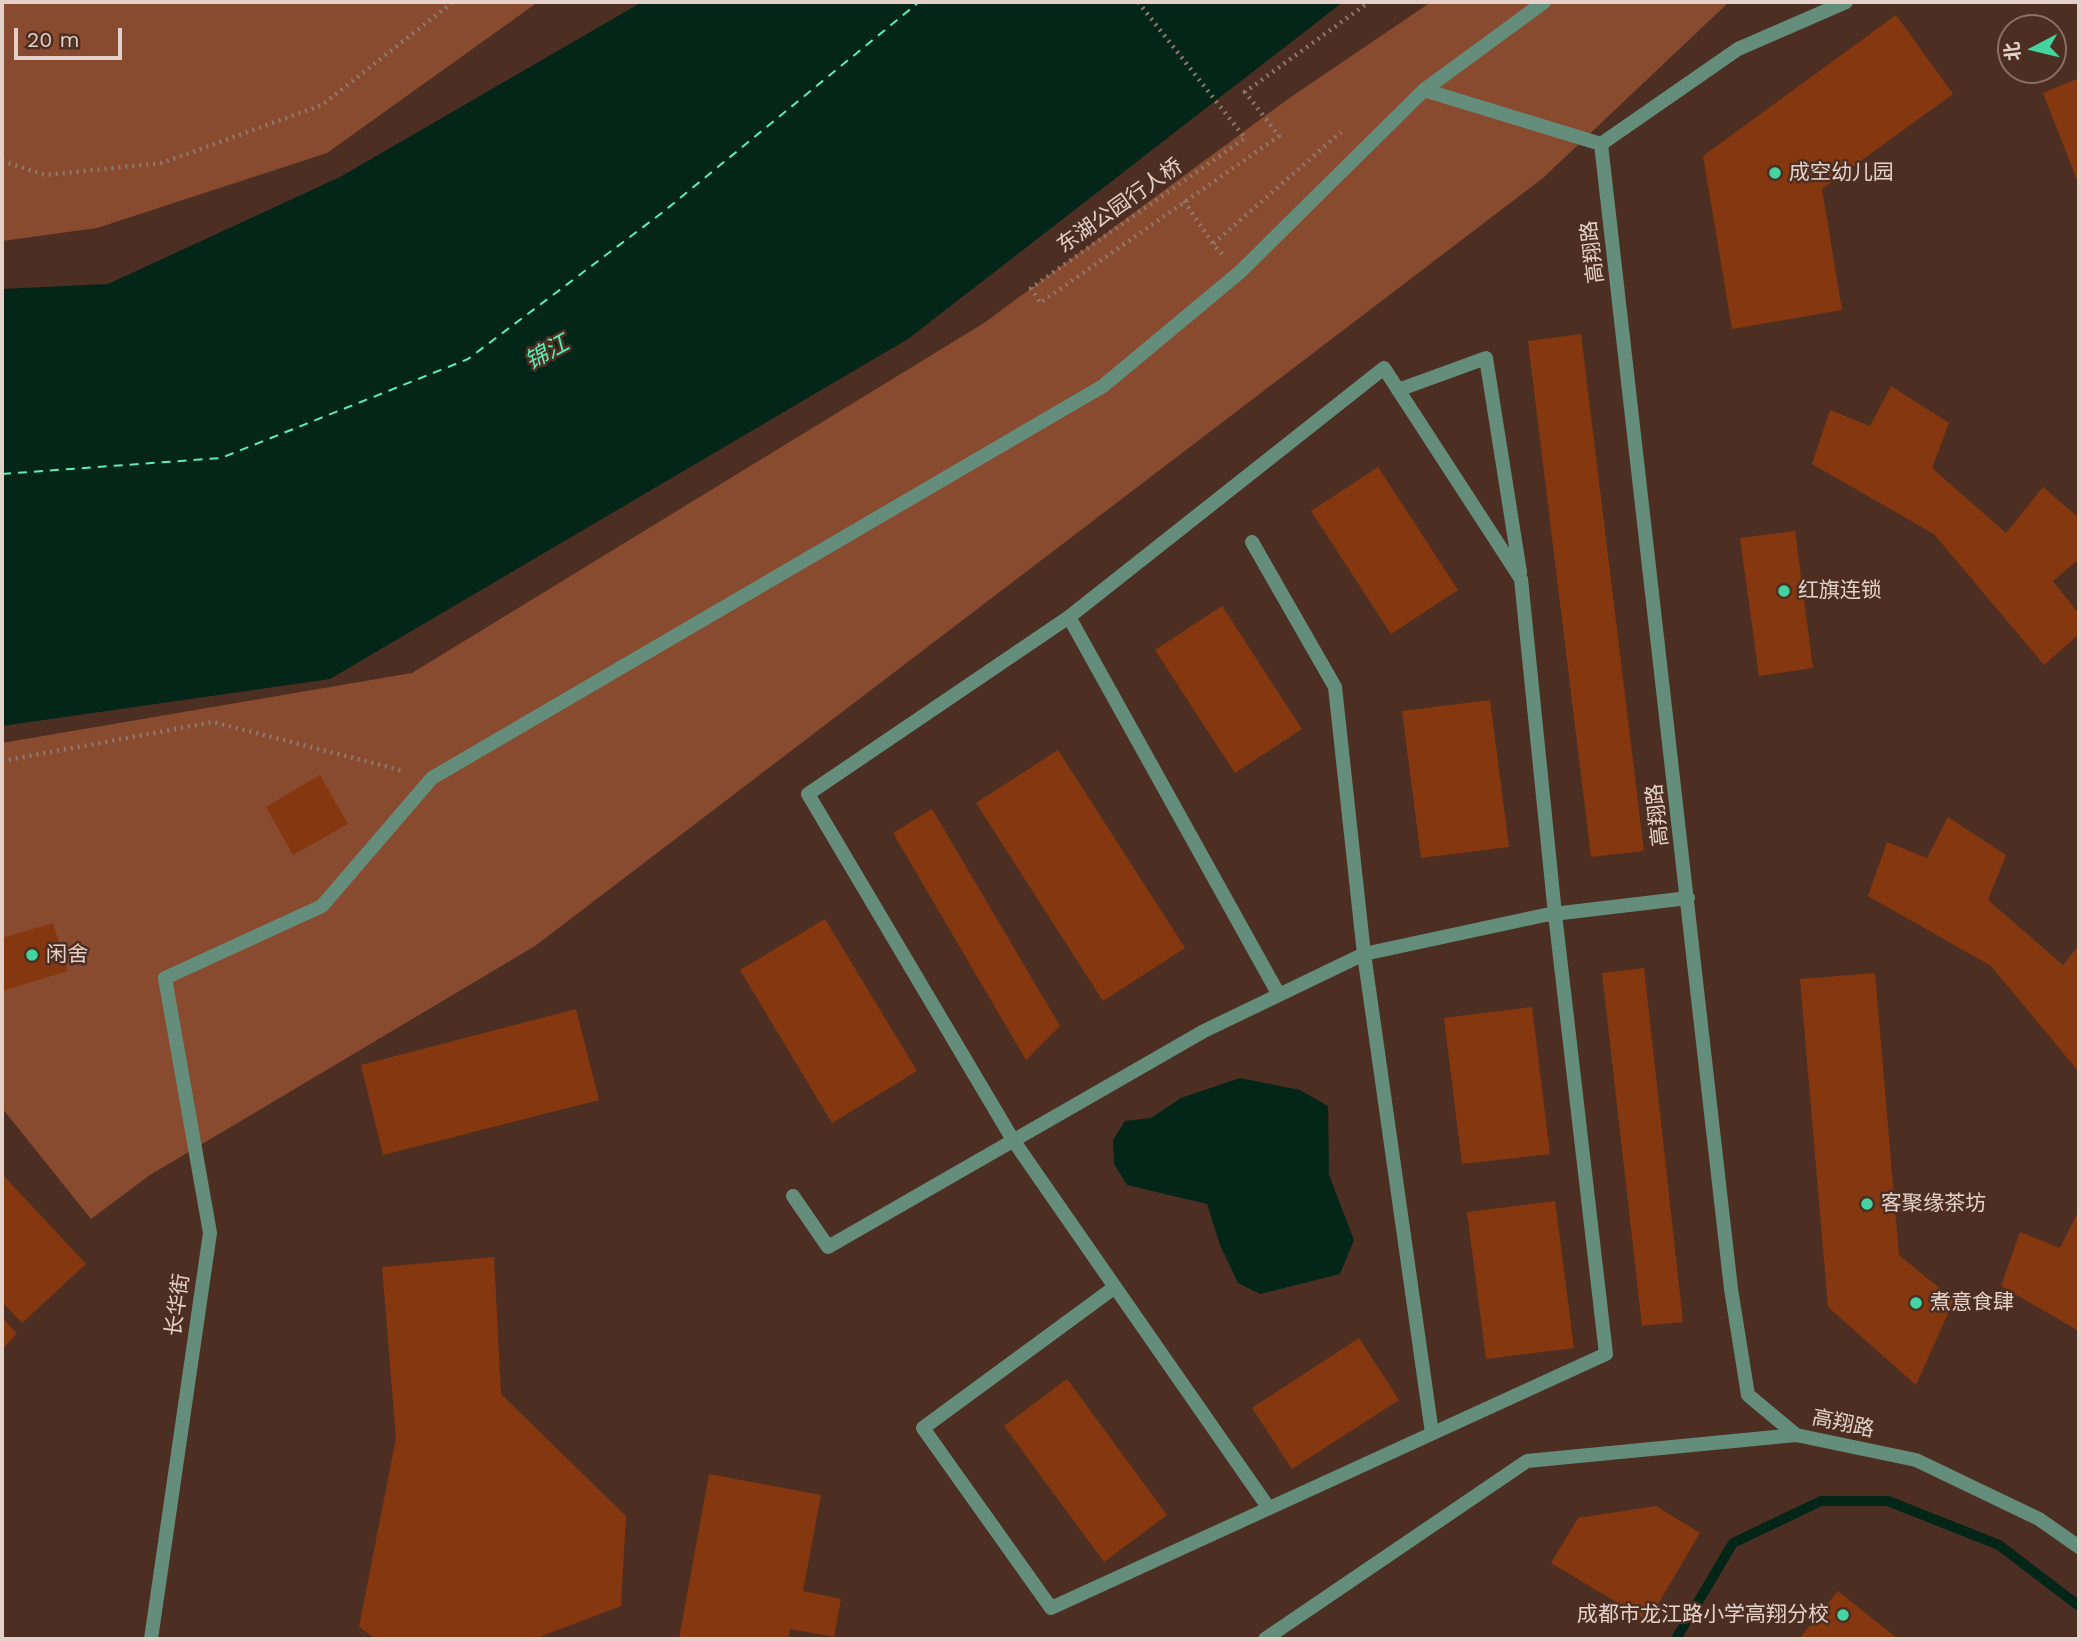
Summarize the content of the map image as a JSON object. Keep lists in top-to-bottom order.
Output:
{
  "streets": {
    "street": ["高翔路", "长华街"],
    "path": ["东湖公园行人桥"]
  },
  "water": ["锦江"],
  "places": [
    "成空幼儿园",
    "红旗连锁",
    "闲舍",
    "客聚缘茶坊",
    "煮意食肆",
    "成都市龙江路小学高翔分校"
  ],
  "scale_bar": "20 m",
  "north": "left"
}
